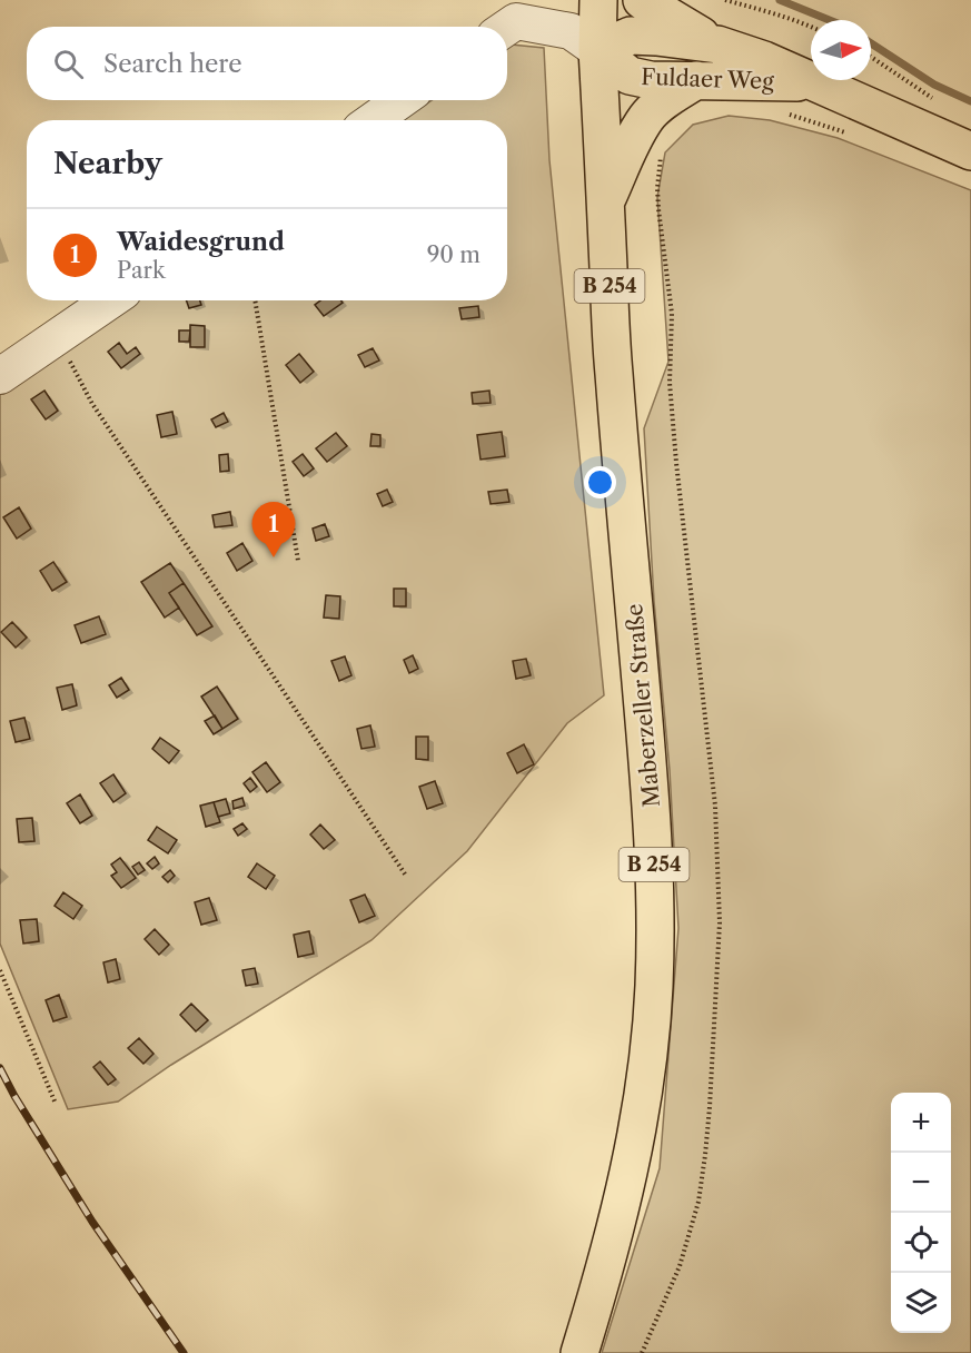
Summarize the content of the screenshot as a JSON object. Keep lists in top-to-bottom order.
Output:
{
  "streets": {
    "main road": ["Fuldaer Weg", "B 254", "Maberzeller Straße"]
  },
  "crossings": [
    ["Fuldaer Weg", "Maberzeller Straße"]
  ],
  "north": "right",
  "page": {
    "search": "Search here",
    "heading": "Nearby",
    "list": [
      {
        "mark": "1",
        "name": "Waidesgrund",
        "note": "Park",
        "value": "90 m"
      }
    ],
    "pins": "1",
    "map_buttons": ["+", "−"]
  }
}
